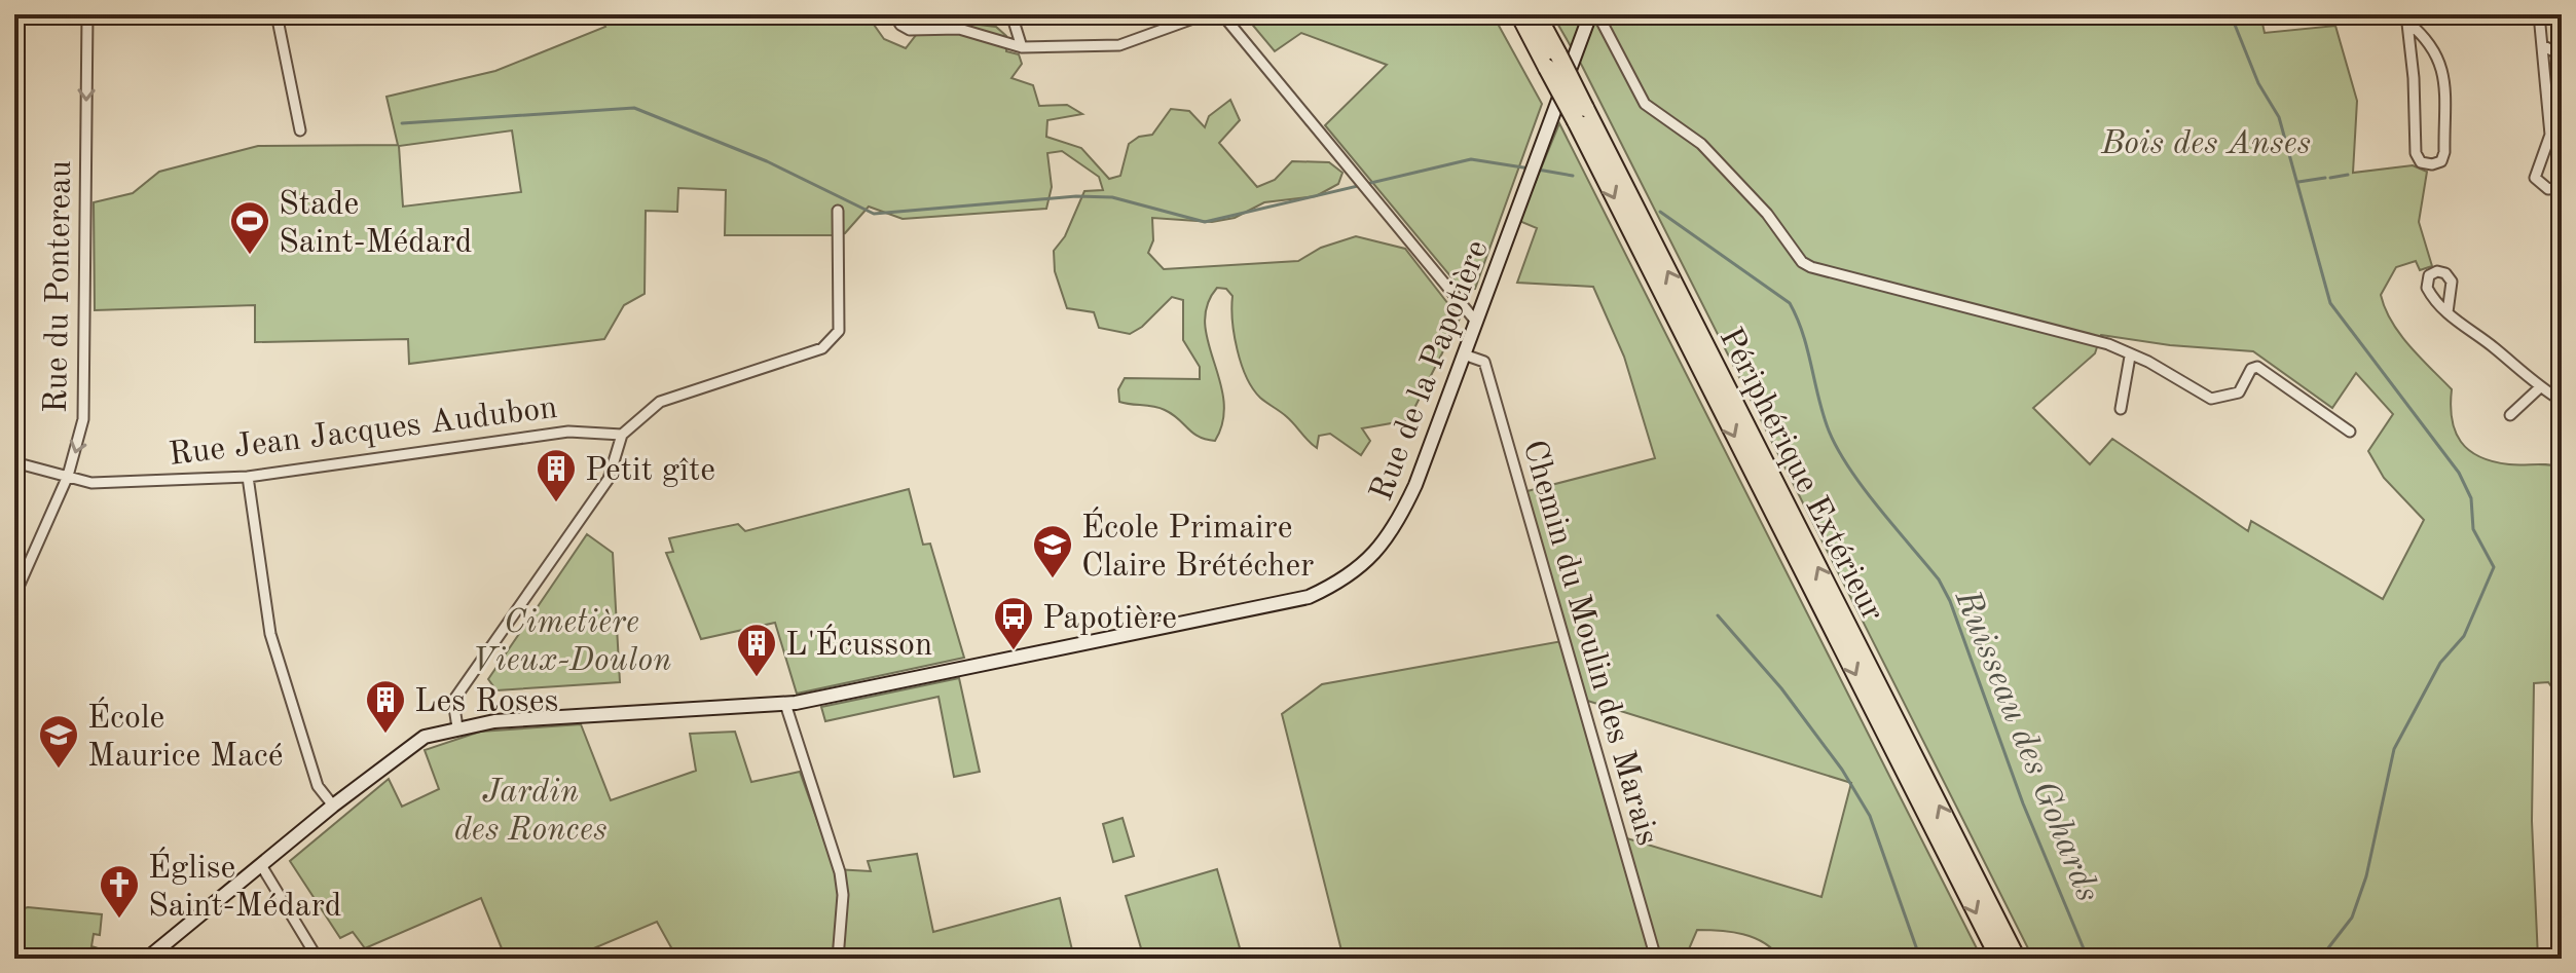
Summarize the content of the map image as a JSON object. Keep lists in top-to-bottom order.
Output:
{
  "streets": {
    "highway": ["Périphérique Extérieur"],
    "street": [
      "Rue du Pontereau",
      "Rue de la Papotière",
      "Rue Jean Jacques Audubon",
      "Chemin du Moulin des Marais"
    ]
  },
  "crossings": [
    ["Rue du Pontereau", "Rue Jean Jacques Audubon"],
    ["Rue de la Papotière", "Chemin du Moulin des Marais"]
  ],
  "one_way": ["Rue du Pontereau"],
  "water": ["Ruisseau des Gohards"],
  "parks": ["Bois des Anses", "Cimetière Vieux-Doulon", "Jardin des Ronces"],
  "places": {
    "sports": ["Stade Saint-Médard"],
    "building": ["Petit gîte", "L'Écusson", "Les Roses"],
    "school or university": ["École Primaire Claire Brétécher", "École Maurice Macé"],
    "bus stop": ["Papotière"],
    "church": ["Église Saint-Médard"]
  }
}
